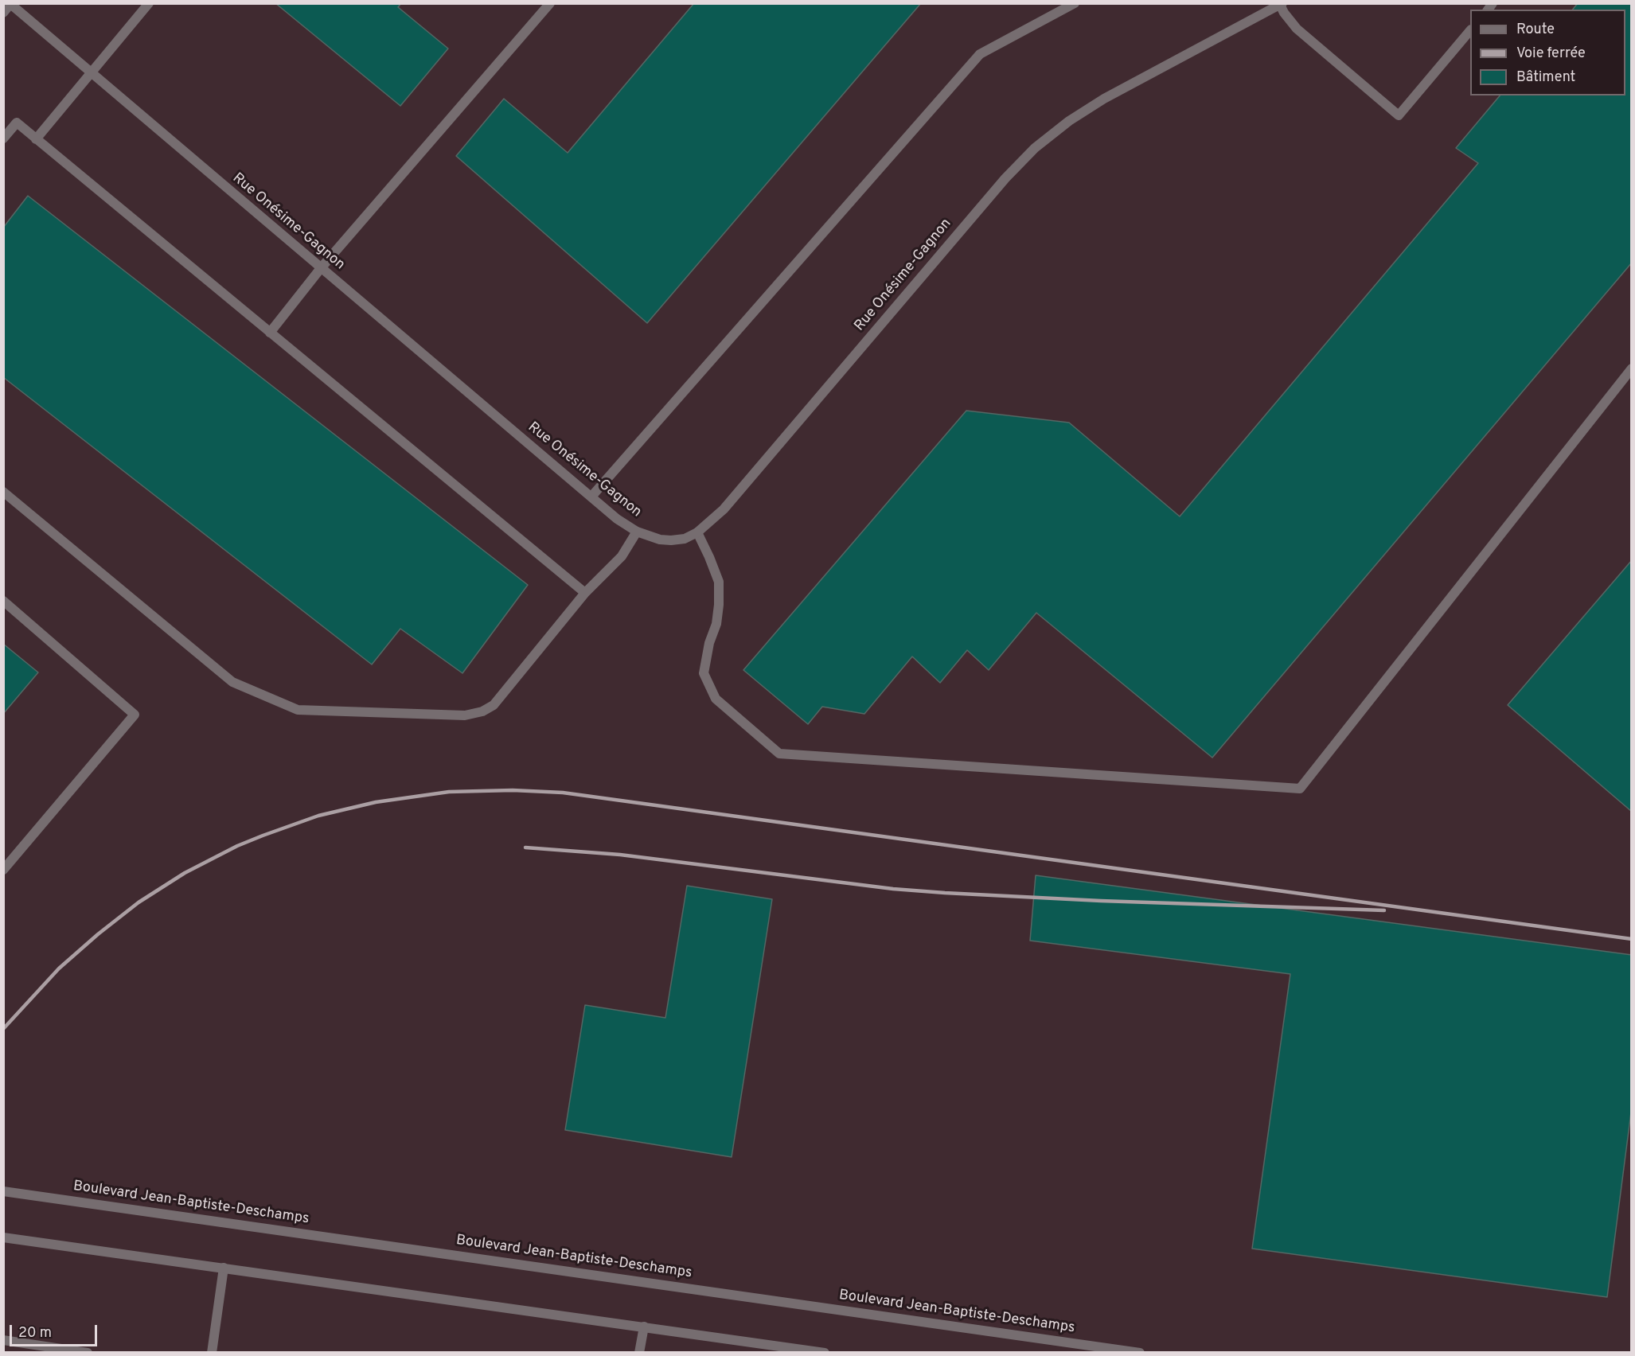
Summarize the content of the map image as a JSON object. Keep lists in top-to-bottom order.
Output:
{
  "streets": {
    "street": ["Rue Onésime-Gagnon", "Boulevard Jean-Baptiste-Deschamps"]
  },
  "legend": ["Route", "Voie ferrée", "Bâtiment"],
  "scale_bar": "20 m"
}
